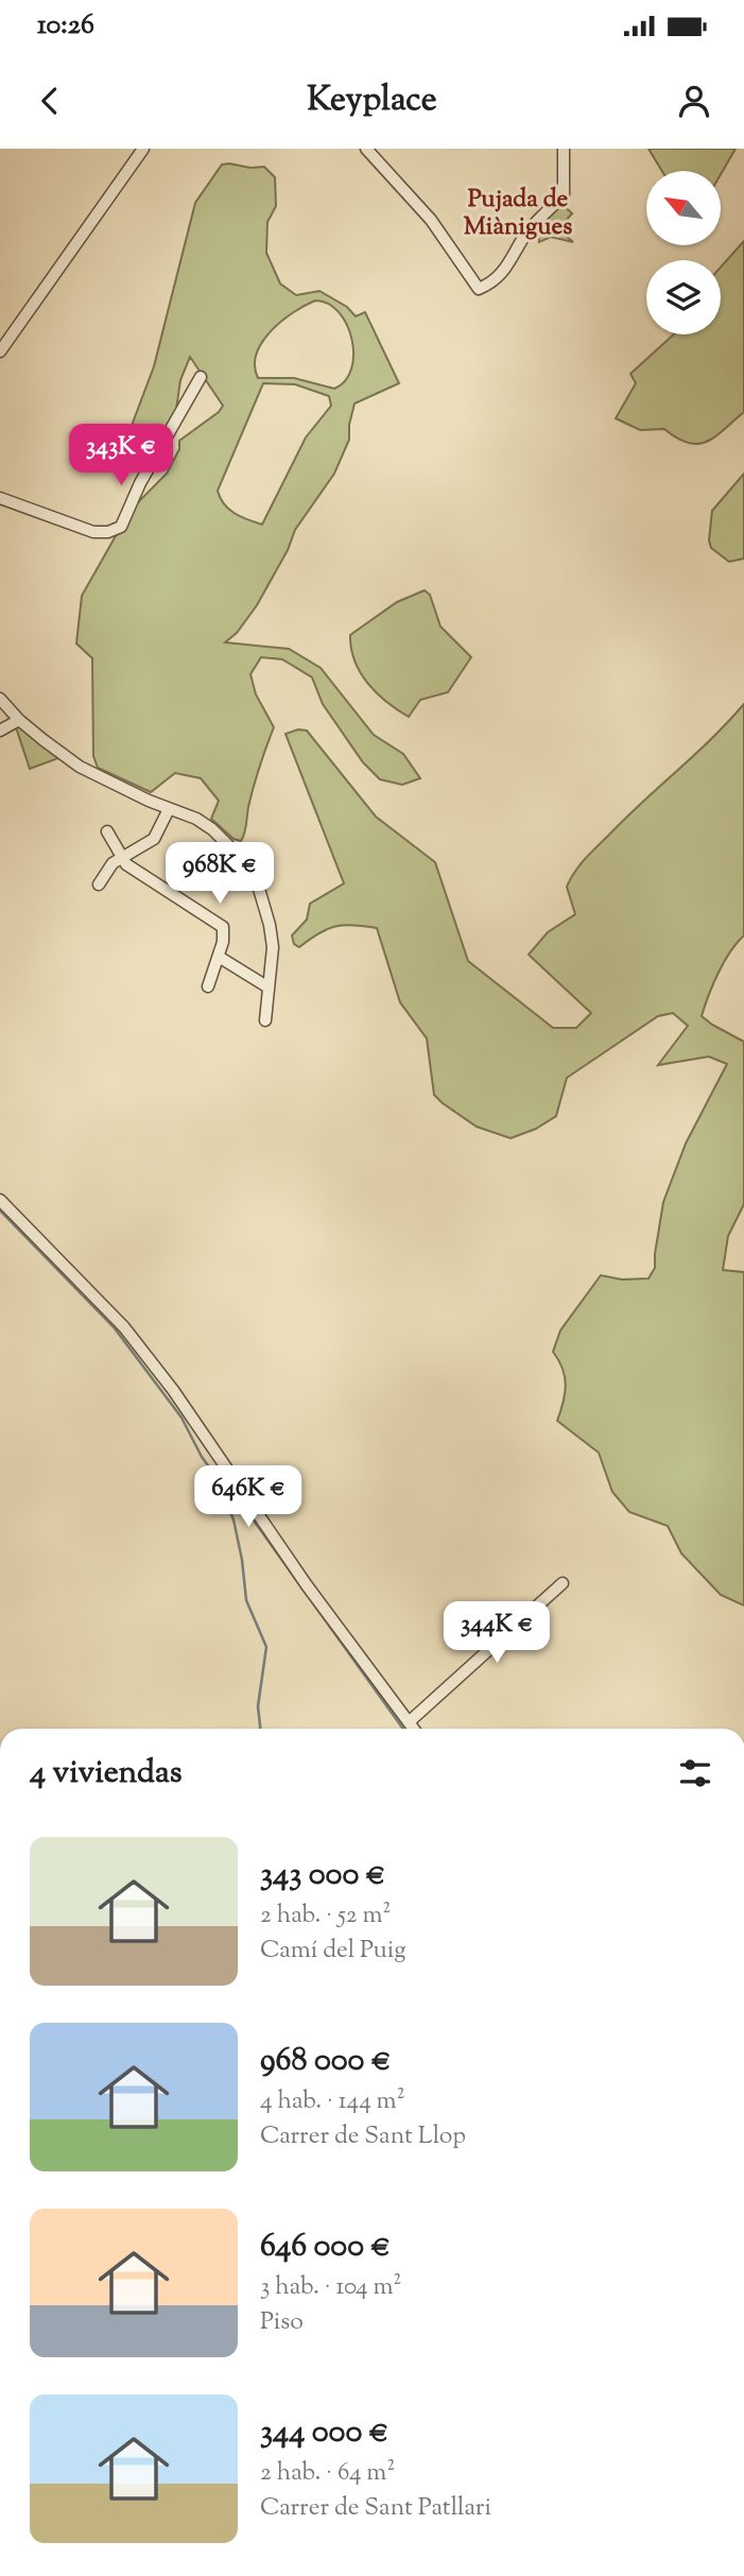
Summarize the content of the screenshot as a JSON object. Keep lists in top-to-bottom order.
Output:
{
  "districts": ["Pujada de Miànigues"],
  "north": "top left",
  "page": {
    "status": "10:26",
    "header": "Keyplace",
    "price": [
      "343K €",
      "968K €",
      "646K €",
      "344K €"
    ],
    "heading": "4 viviendas",
    "list": [
      {
        "name": "343 000 €",
        "note": "2 hab. · 52 m² · Camí del Puig"
      },
      {
        "name": "968 000 €",
        "note": "4 hab. · 144 m² · Carrer de Sant Llop"
      },
      {
        "name": "646 000 €",
        "note": "3 hab. · 104 m² · Piso"
      },
      {
        "name": "344 000 €",
        "note": "2 hab. · 64 m² · Carrer de Sant Patllari"
      }
    ]
  }
}
